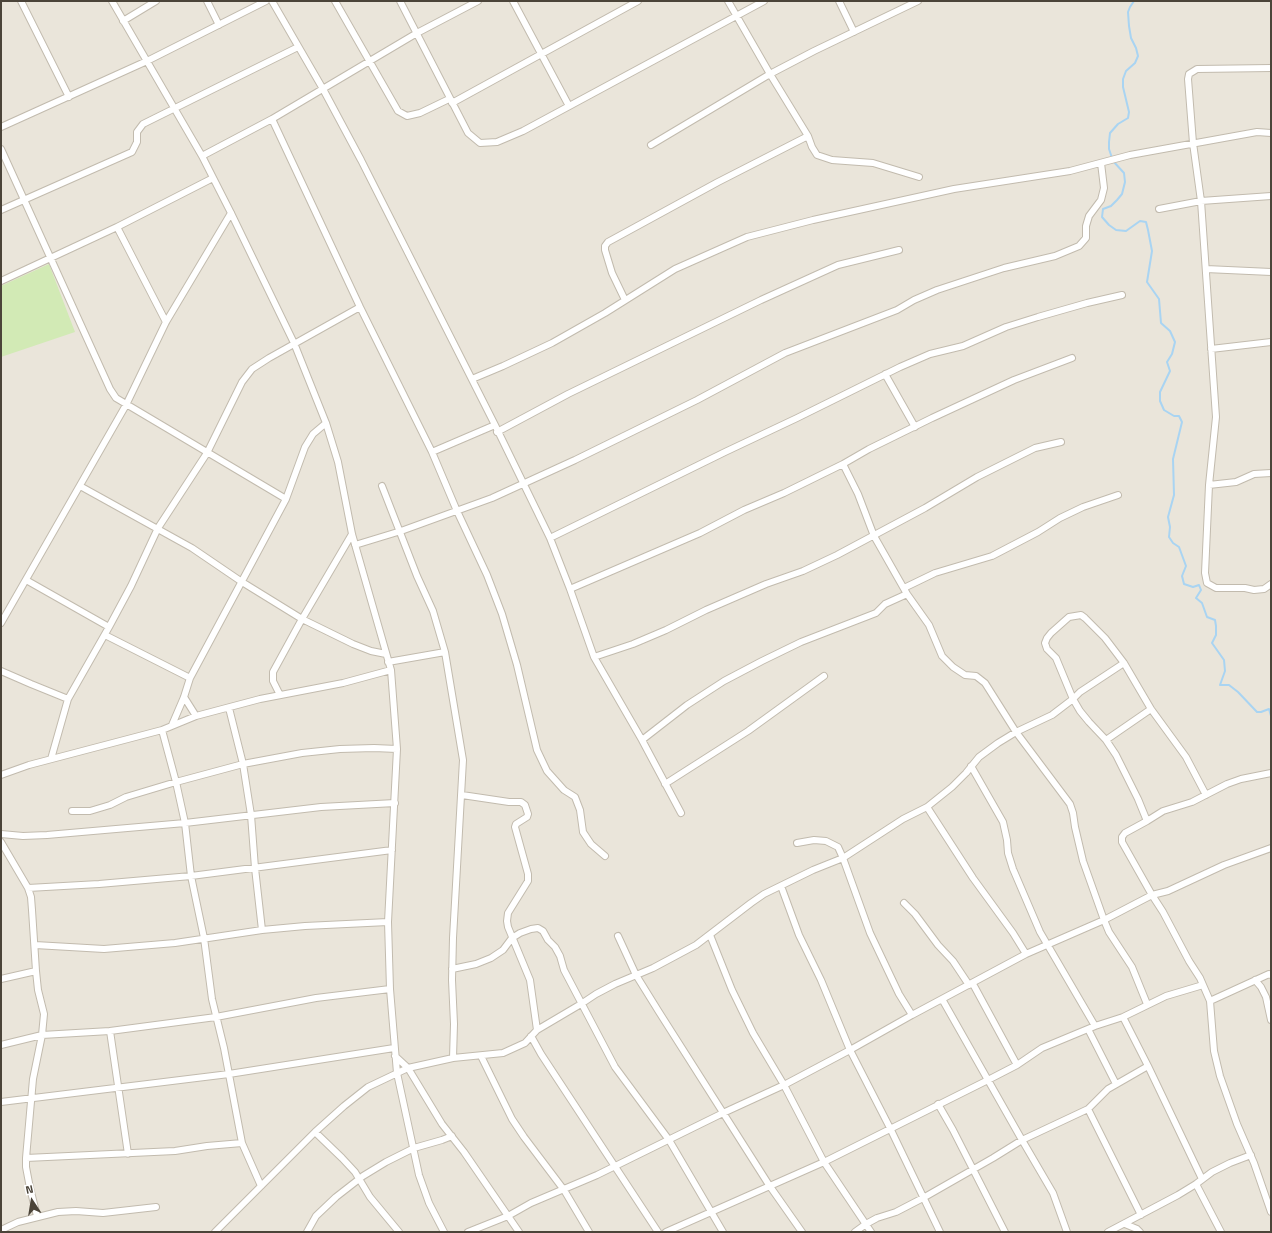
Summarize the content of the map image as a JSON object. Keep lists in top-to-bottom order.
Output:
{
  "north": "top"
}
